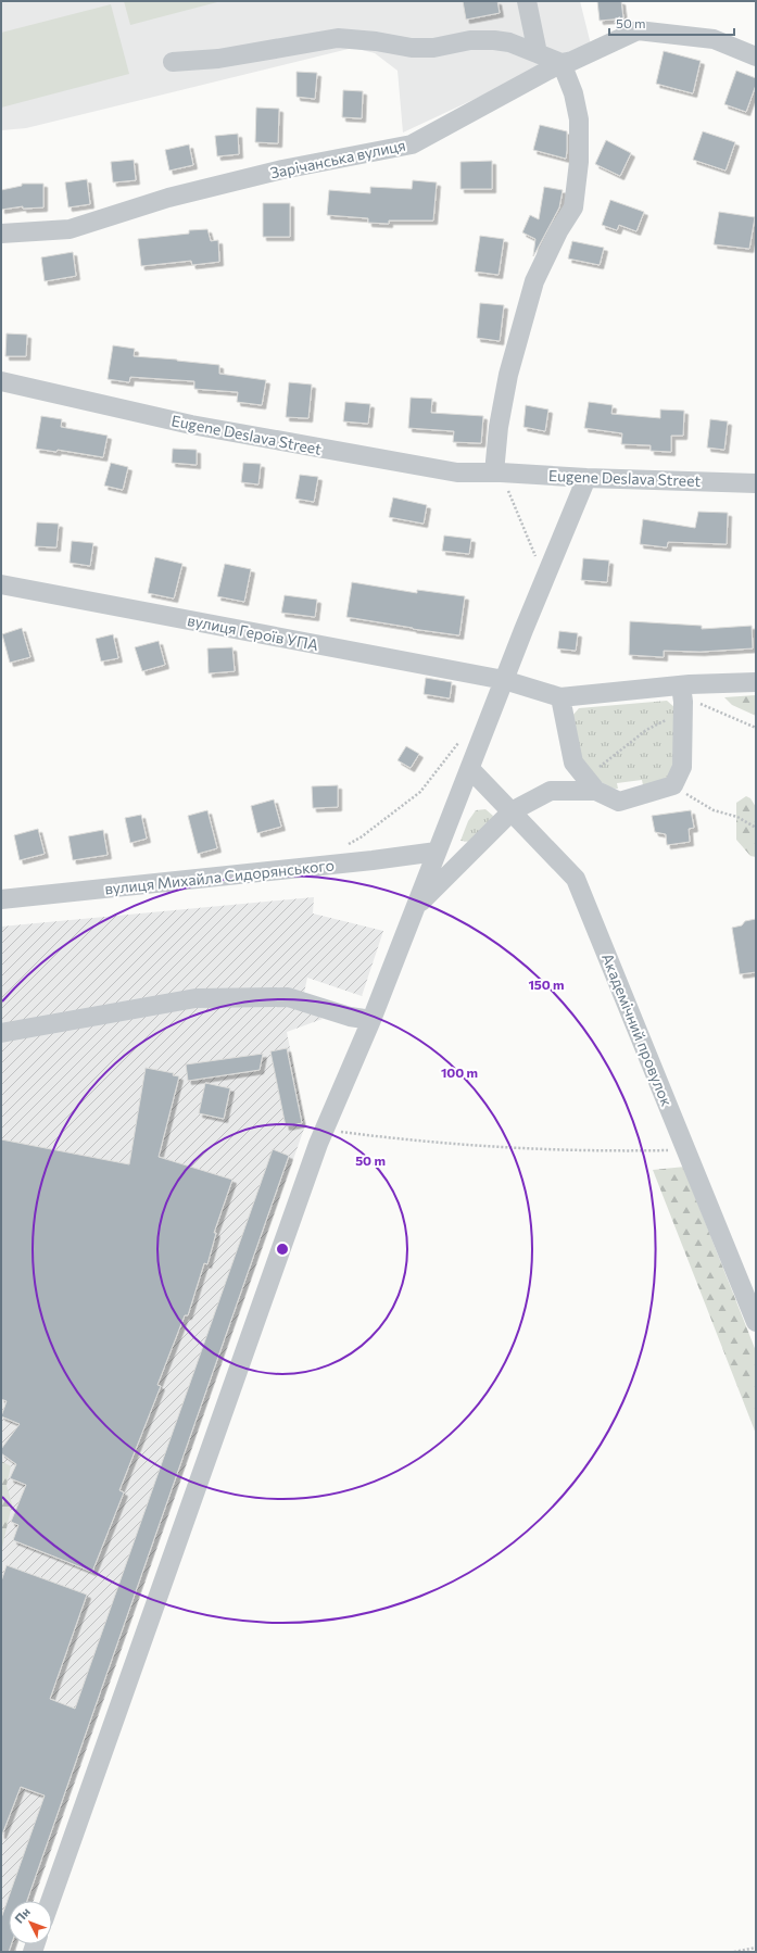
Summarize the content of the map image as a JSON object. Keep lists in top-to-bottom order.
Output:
{
  "streets": {
    "street": [
      "Зарічанська вулиця",
      "Eugene Deslava Street",
      "вулиця Героїв УПА",
      "вулиця Михайла Сидорянського",
      "Академічний провулок"
    ]
  },
  "scale_bar": "50 m",
  "north": "top left",
  "rings": ["150 m", "100 m", "50 m"]
}
